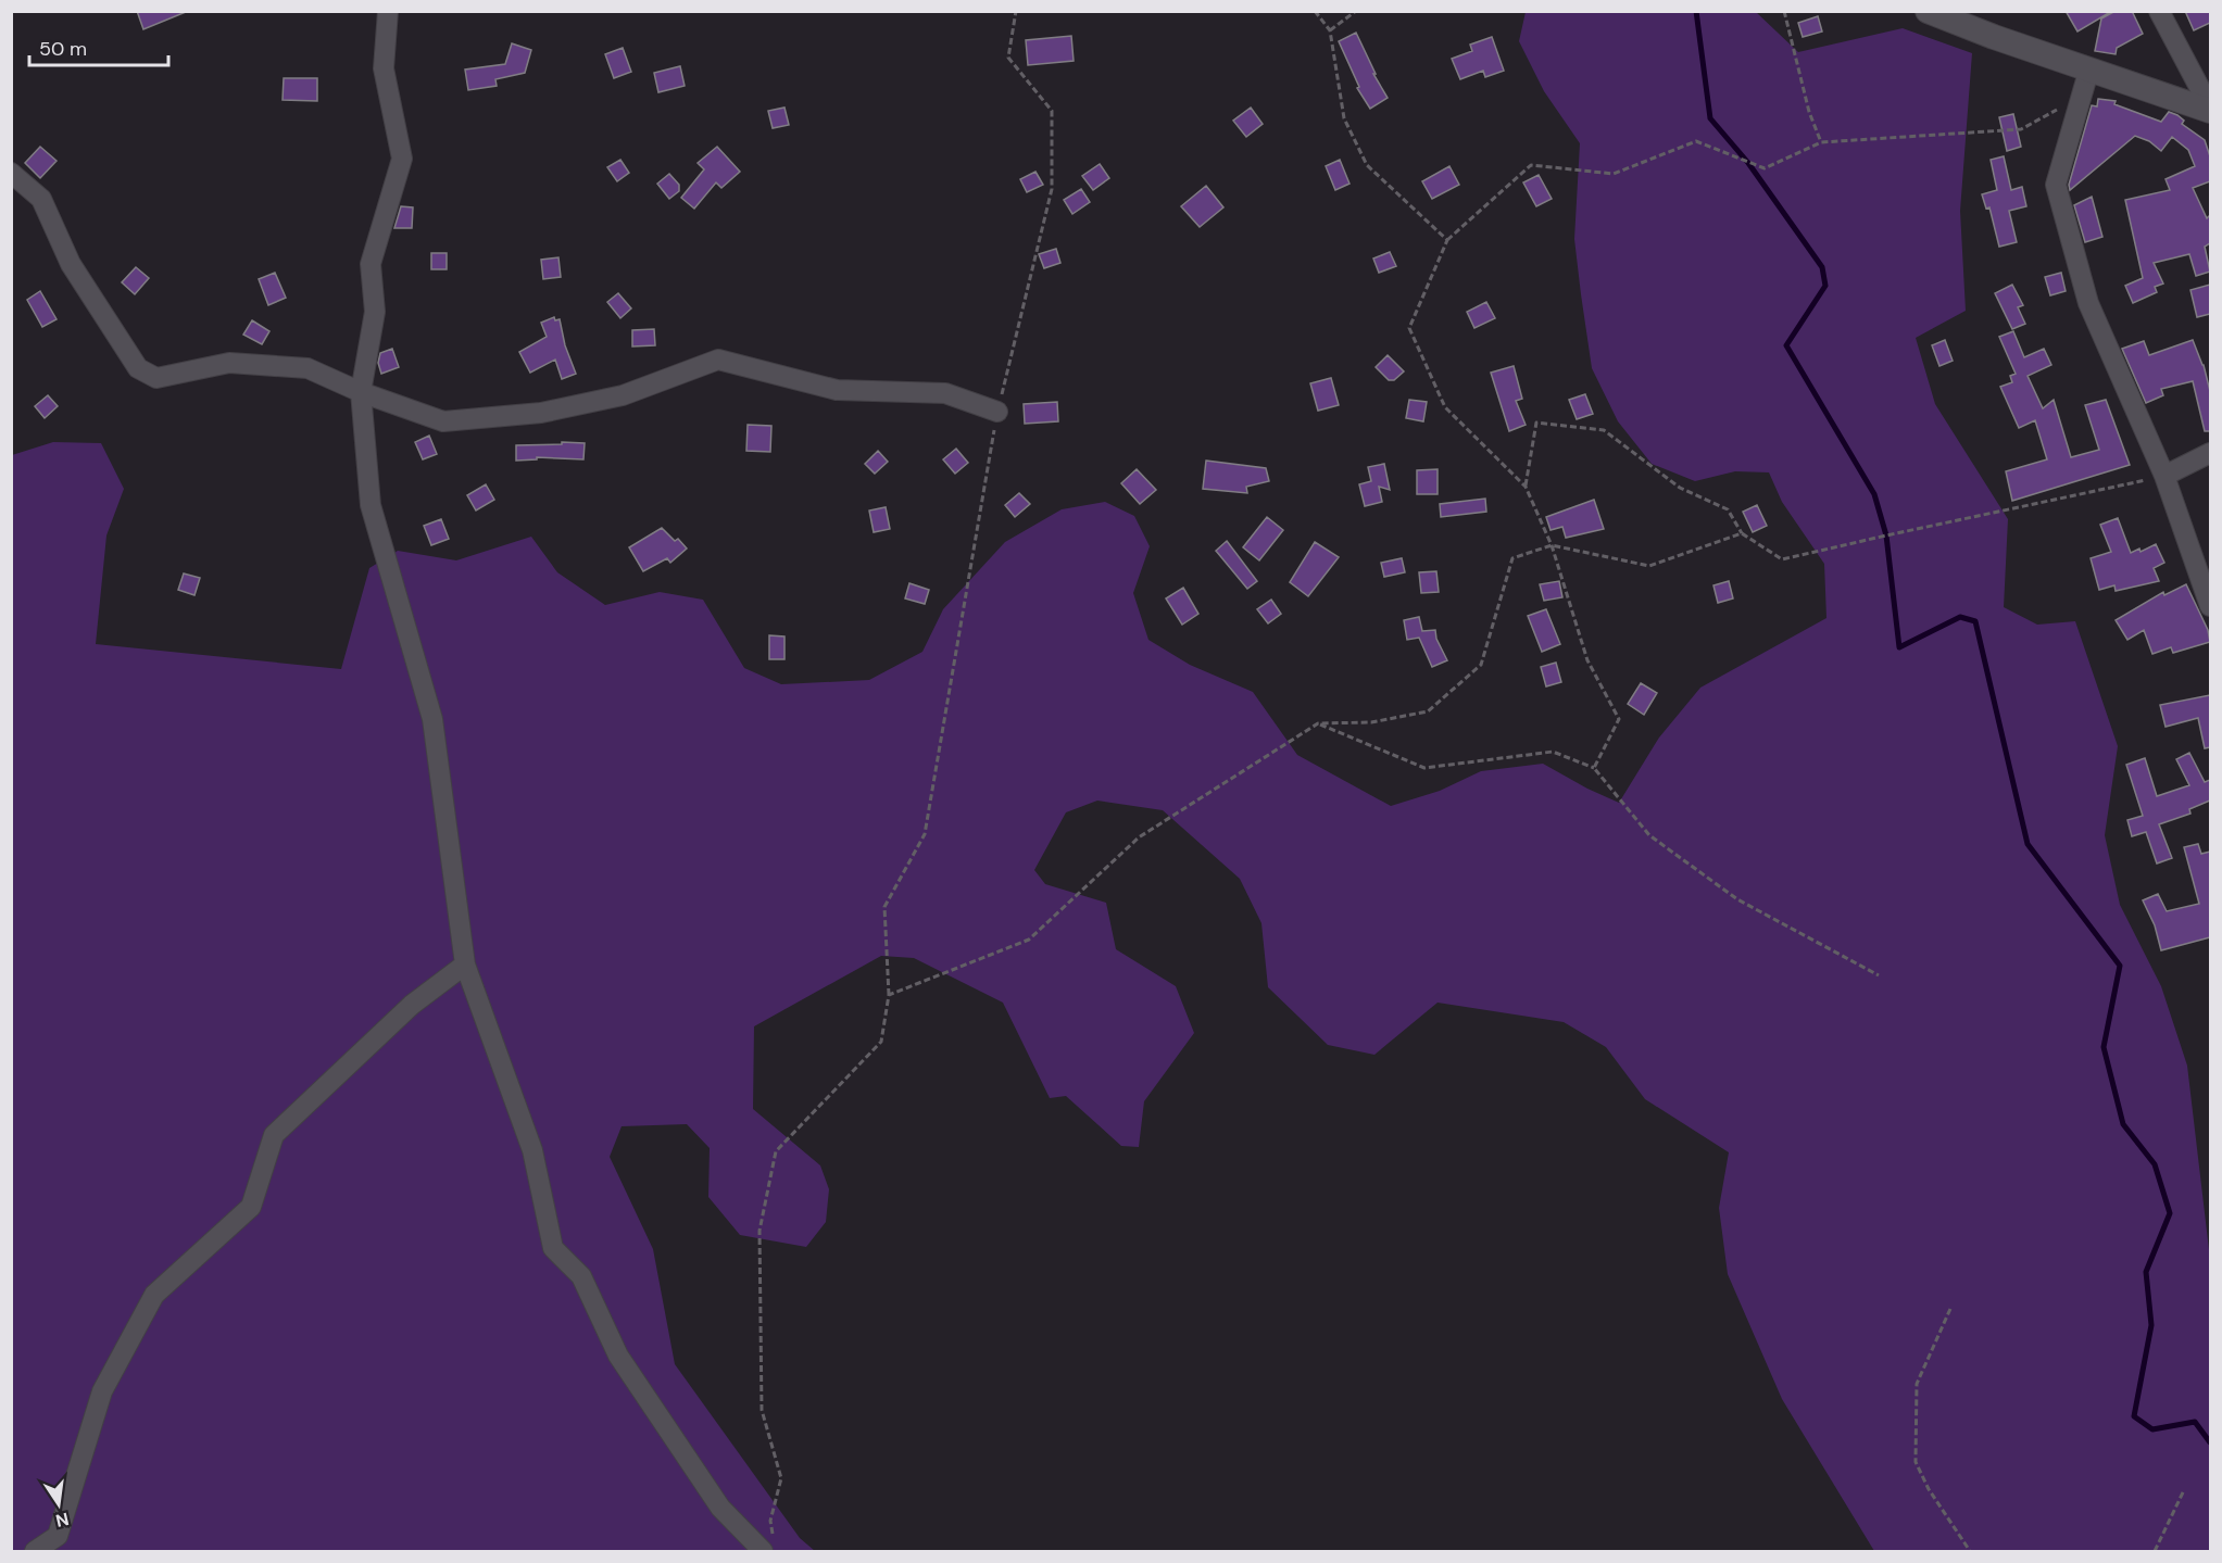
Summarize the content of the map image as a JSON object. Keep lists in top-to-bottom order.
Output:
{
  "scale_bar": "50 m",
  "north": "bottom"
}
